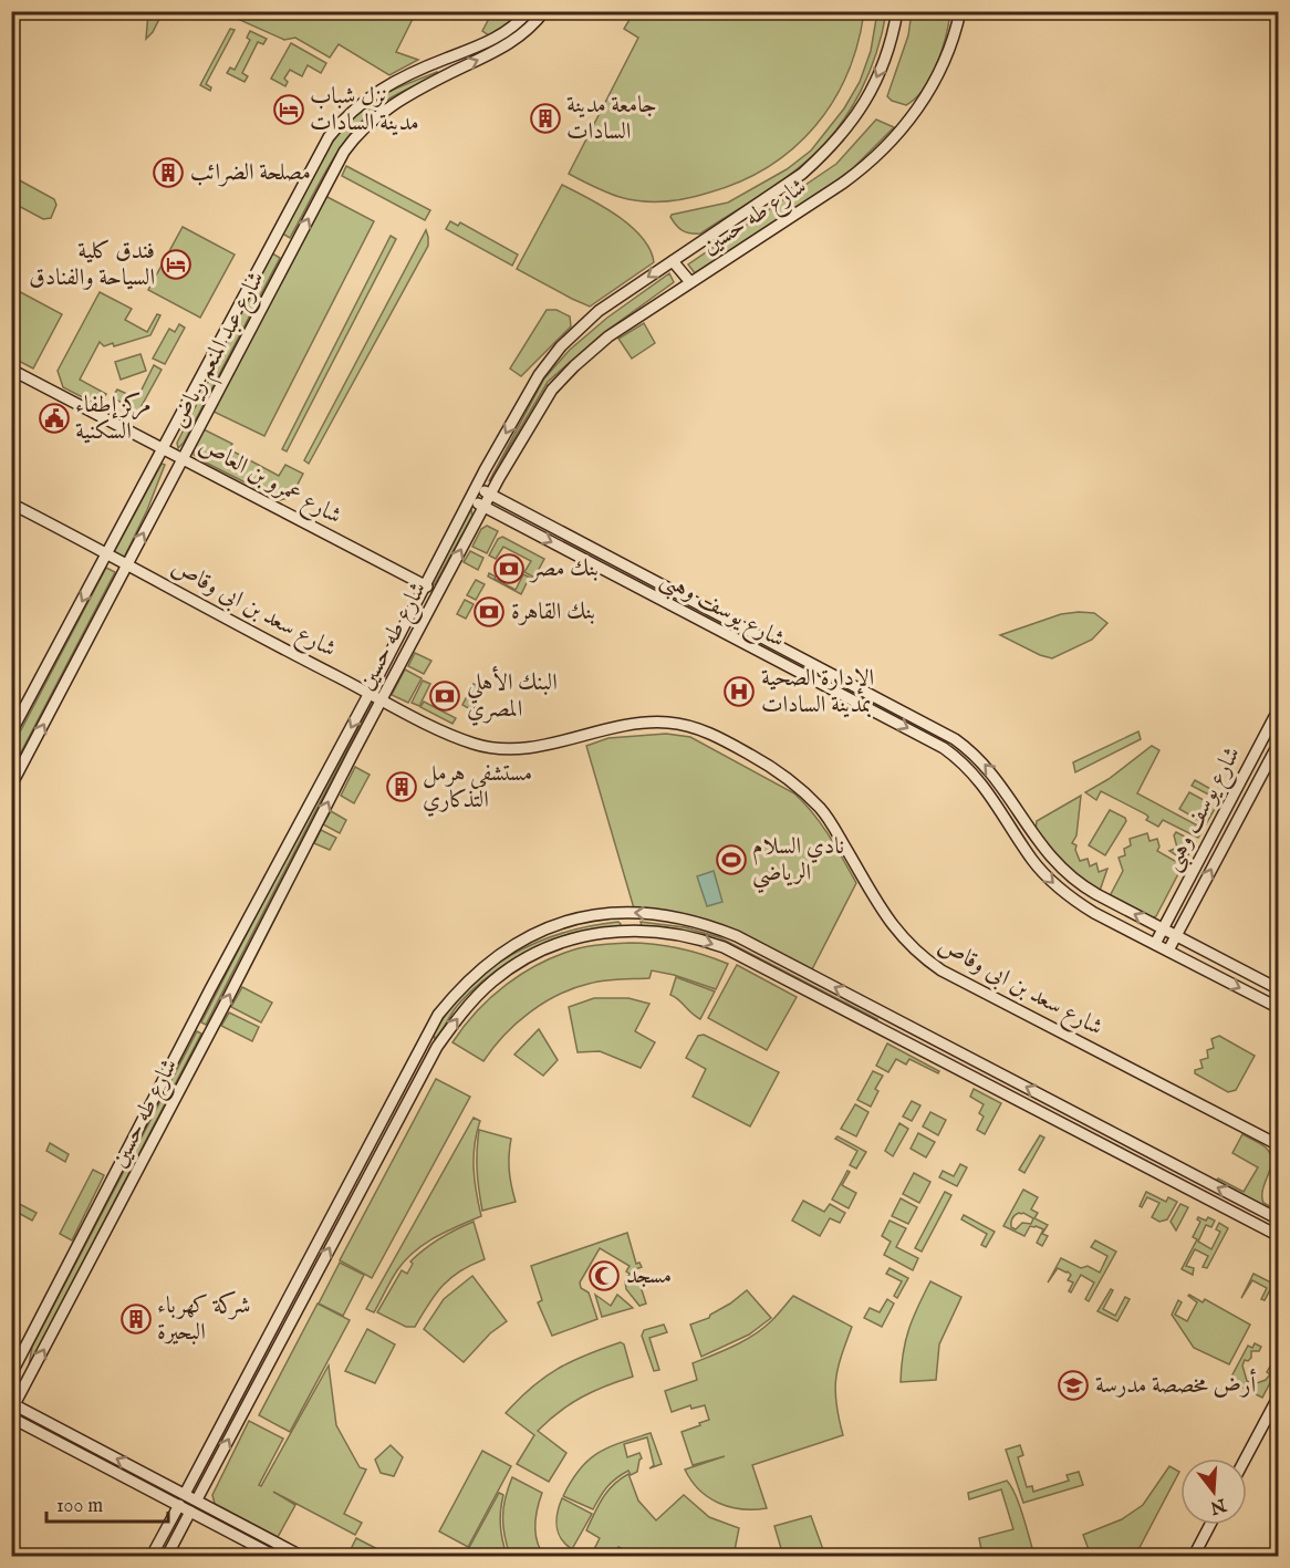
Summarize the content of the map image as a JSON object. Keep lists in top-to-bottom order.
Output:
{
  "streets": {
    "street": [
      "شارع طه حسين",
      "شارع عبد المنعم رياض",
      "شارع عمرو بن العاص",
      "شارع سعد بن ابى وقاص",
      "شارع يوسف وهبى"
    ]
  },
  "crossings": [
    ["شارع طه حسين", "شارع عمرو بن العاص"],
    ["شارع طه حسين", "شارع سعد بن ابى وقاص"],
    ["شارع طه حسين", "شارع يوسف وهبى"],
    ["شارع عبد المنعم رياض", "شارع عمرو بن العاص"],
    ["شارع عبد المنعم رياض", "شارع سعد بن ابى وقاص"]
  ],
  "places": {
    "hotel": ["نزل شباب مدينة السادات", "فندق كلية السياحة والفنادق"],
    "building": [
      "جامعة مدينة السادات",
      "مصلحة الضرائب",
      "مستشفى هرمل التذكاري",
      "شركة كهرباء البحيرة"
    ],
    "public building": ["مركز إطفاء السكنية"],
    "bank": ["بنك مصر", "بنك القاهرة", "البنك الأهلي المصري"],
    "hospital": ["الإدارة الصحية بمدينة السادات"],
    "sports": ["نادي السلام الرياضي"],
    "mosque": ["مسجد"],
    "school or university": ["أرض مخصصة مدرسة"]
  },
  "scale_bar": "100 m",
  "north": "bottom"
}
